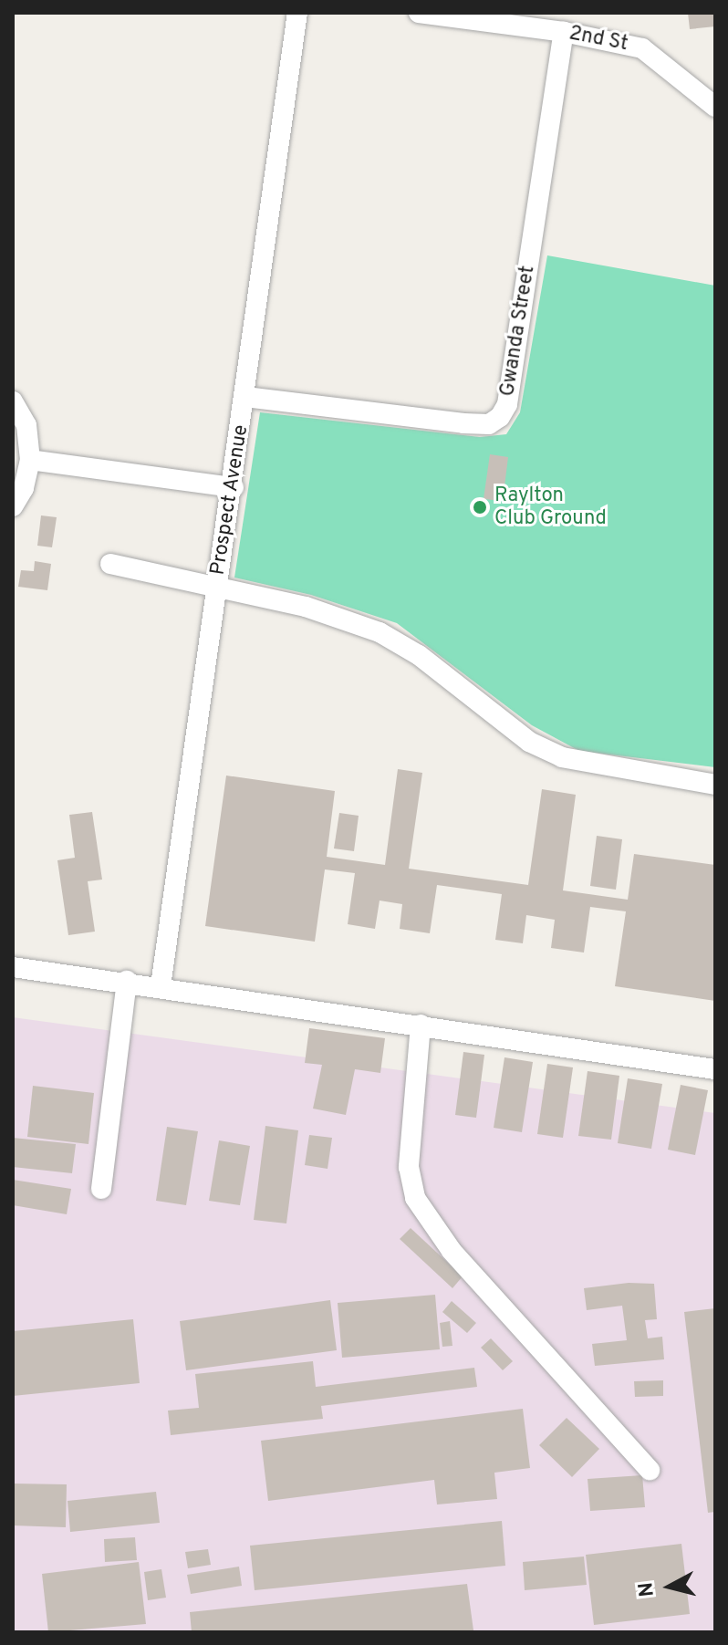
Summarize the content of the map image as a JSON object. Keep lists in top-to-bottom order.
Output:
{
  "streets": {
    "street": ["2nd St", "Gwanda Street", "Prospect Avenue"]
  },
  "crossings": [
    ["2nd St", "Gwanda Street"],
    ["Gwanda Street", "Prospect Avenue"]
  ],
  "places": ["Raylton Club Ground"],
  "north": "left"
}
